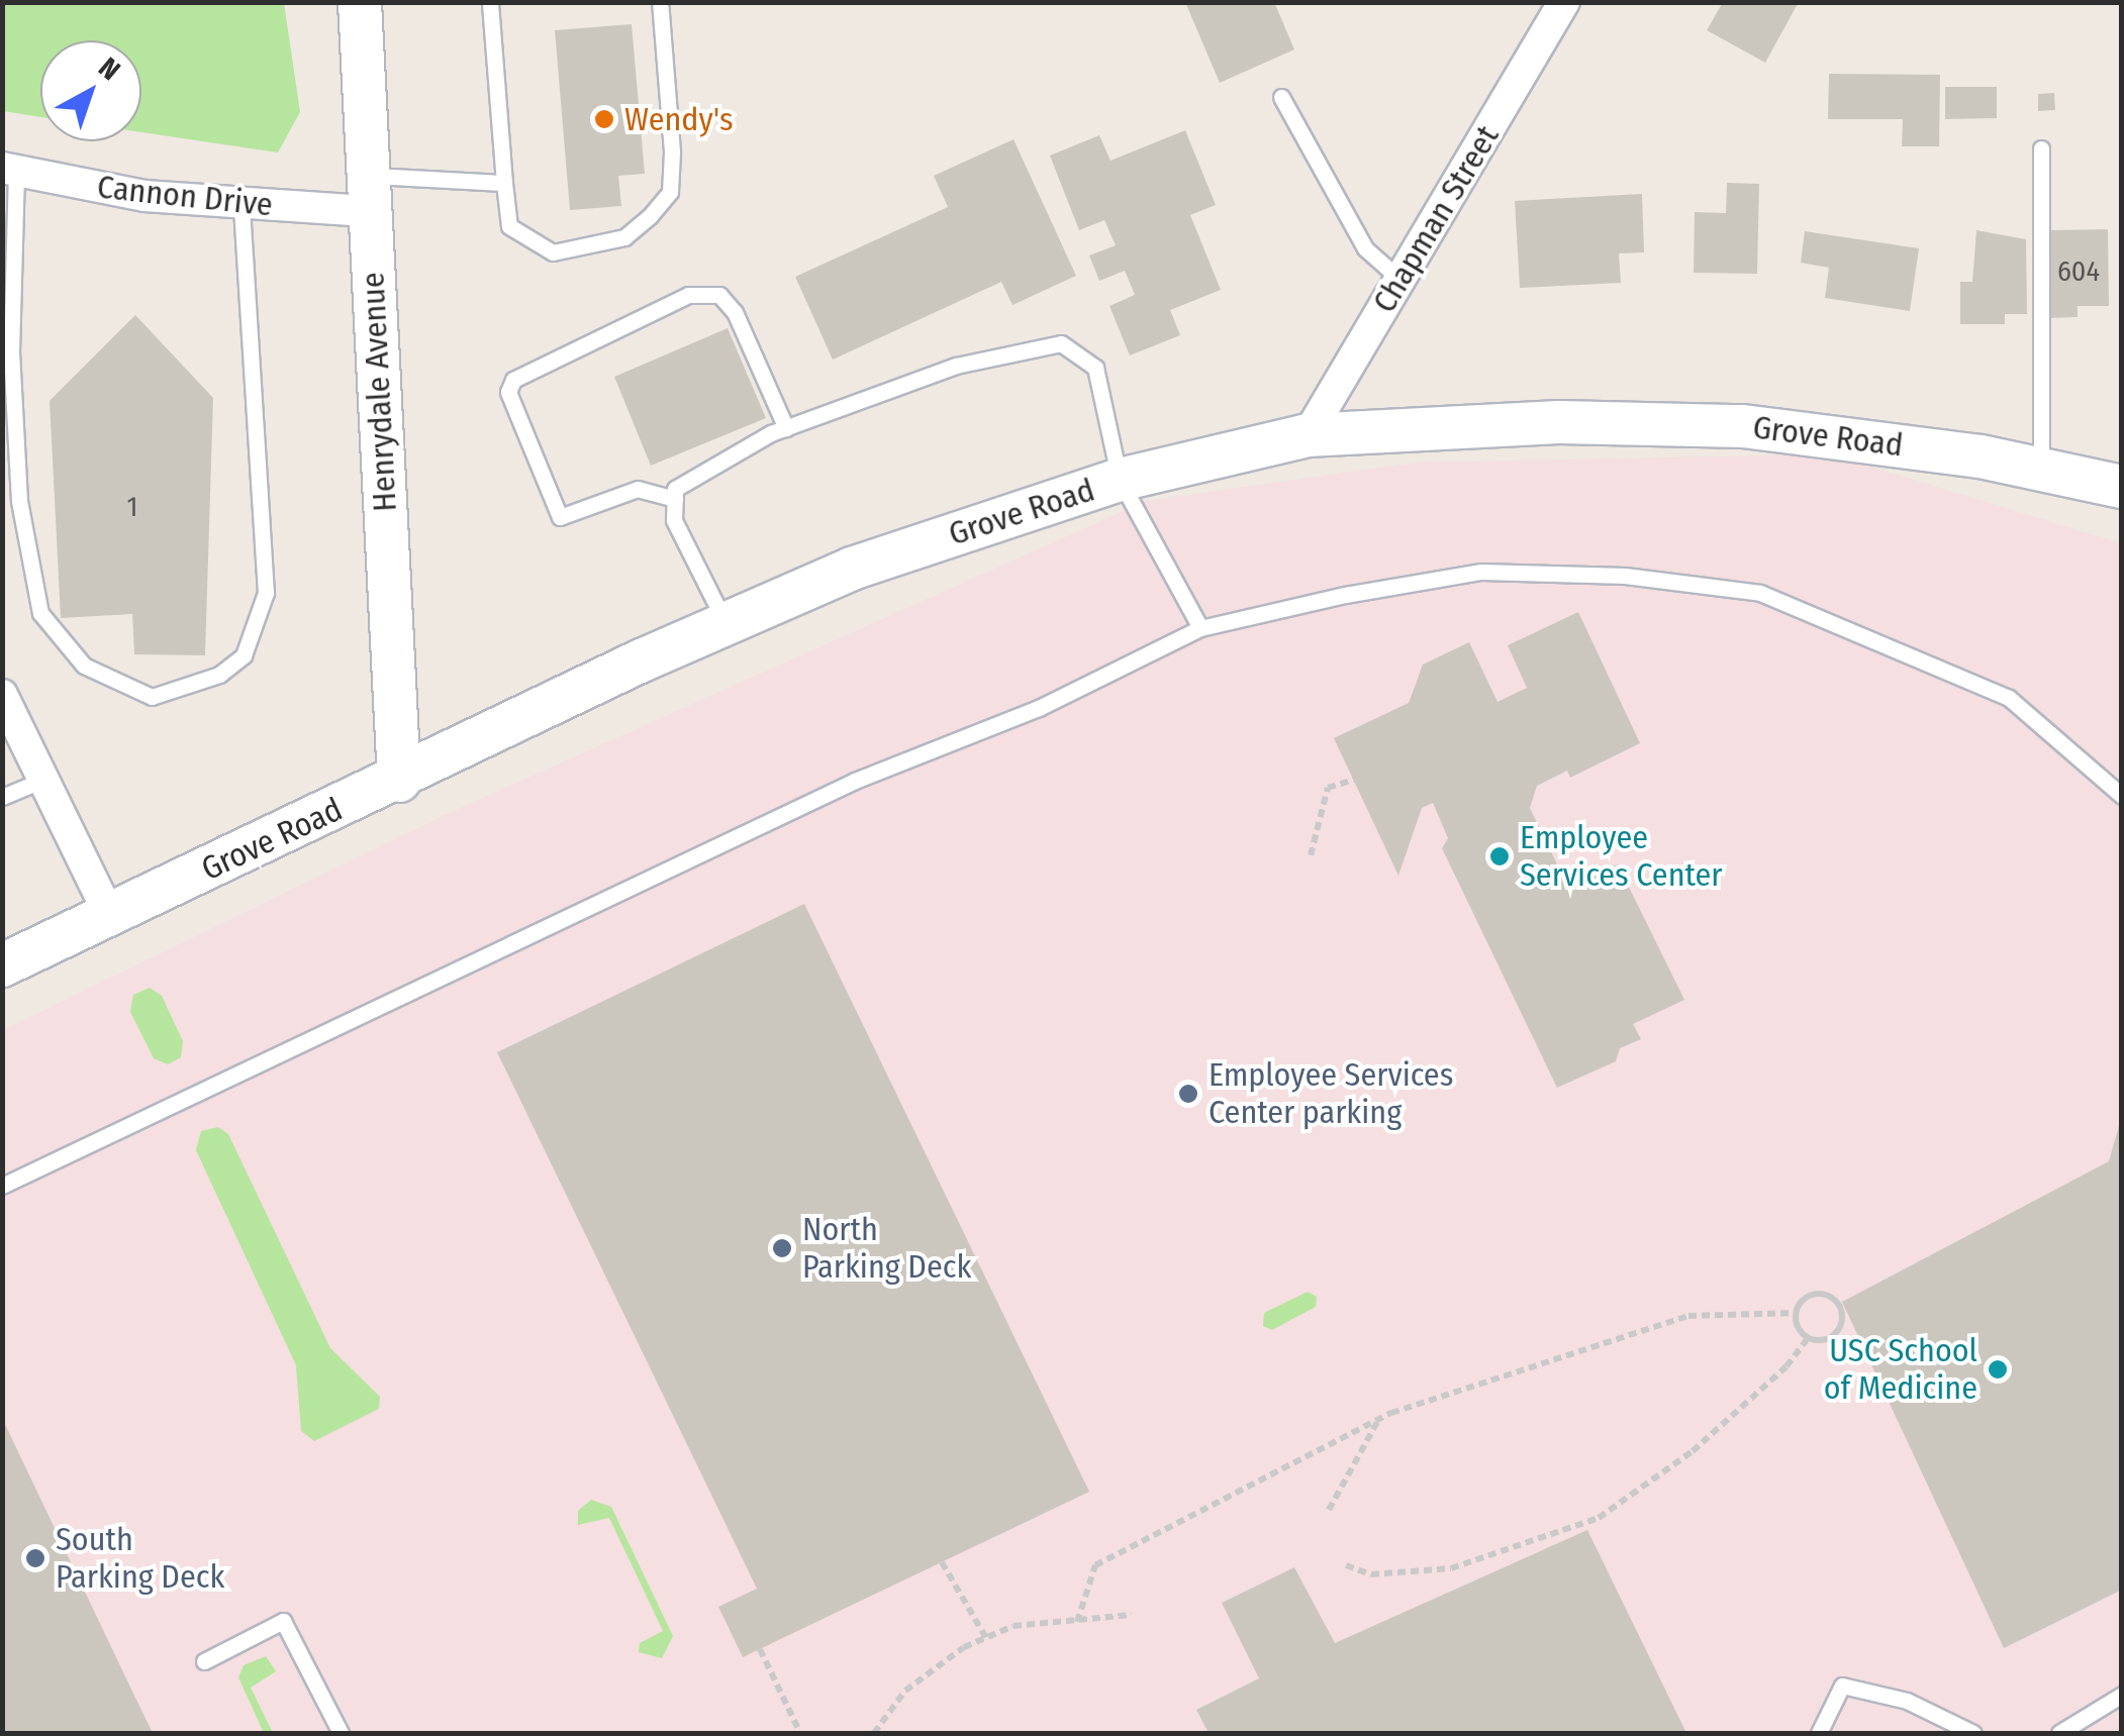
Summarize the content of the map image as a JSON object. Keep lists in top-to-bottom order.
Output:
{
  "streets": {
    "main road": ["Henrydale Avenue", "Grove Road"],
    "street": ["Cannon Drive", "Chapman Street"]
  },
  "crossings": [
    ["Cannon Drive", "Henrydale Avenue"],
    ["Chapman Street", "Grove Road"],
    ["Henrydale Avenue", "Grove Road"]
  ],
  "places": [
    "Wendy's",
    "Employee Services Center",
    "Employee Services Center parking",
    "North Parking Deck",
    "USC School of Medicine",
    "South Parking Deck"
  ],
  "house_numbers": ["604", "1"],
  "north": "top right"
}
